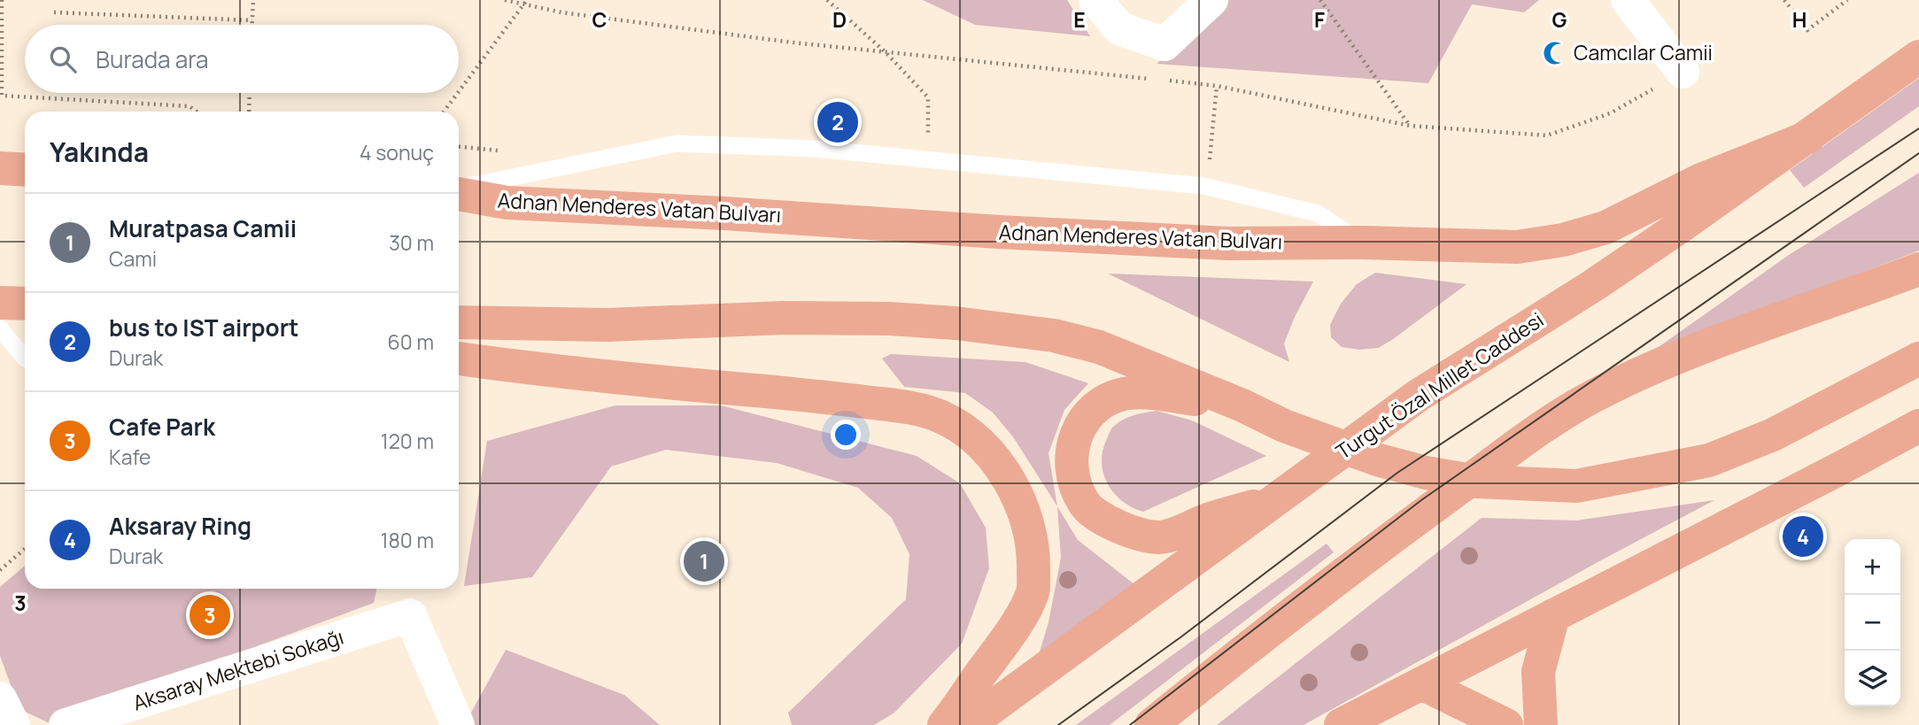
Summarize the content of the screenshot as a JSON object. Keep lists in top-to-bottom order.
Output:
{
  "streets": {
    "main road": ["Adnan Menderes Vatan Bulvarı", "Turgut Özal Millet Caddesi"],
    "street": ["Aksaray Mektebi Sokağı"]
  },
  "crossings": [
    ["Adnan Menderes Vatan Bulvarı", "Turgut Özal Millet Caddesi"]
  ],
  "places": {
    "mosque": ["Camcılar Camii"]
  },
  "page": {
    "search": "Burada ara",
    "pins": [
      "2",
      "4",
      "1",
      "3"
    ],
    "heading": ["Yakında", "4 sonuç"],
    "list": [
      {
        "mark": "1",
        "name": "Muratpasa Camii",
        "note": "Cami",
        "value": "30 m"
      },
      {
        "mark": "2",
        "name": "bus to IST airport",
        "note": "Durak",
        "value": "60 m"
      },
      {
        "mark": "3",
        "name": "Cafe Park",
        "note": "Kafe",
        "value": "120 m"
      },
      {
        "mark": "4",
        "name": "Aksaray Ring",
        "note": "Durak",
        "value": "180 m"
      }
    ],
    "map_buttons": ["+", "−"]
  },
  "grid": {
    "columns": [
      "C",
      "D",
      "E",
      "F",
      "G",
      "H"
    ],
    "rows": ["3"]
  }
}
